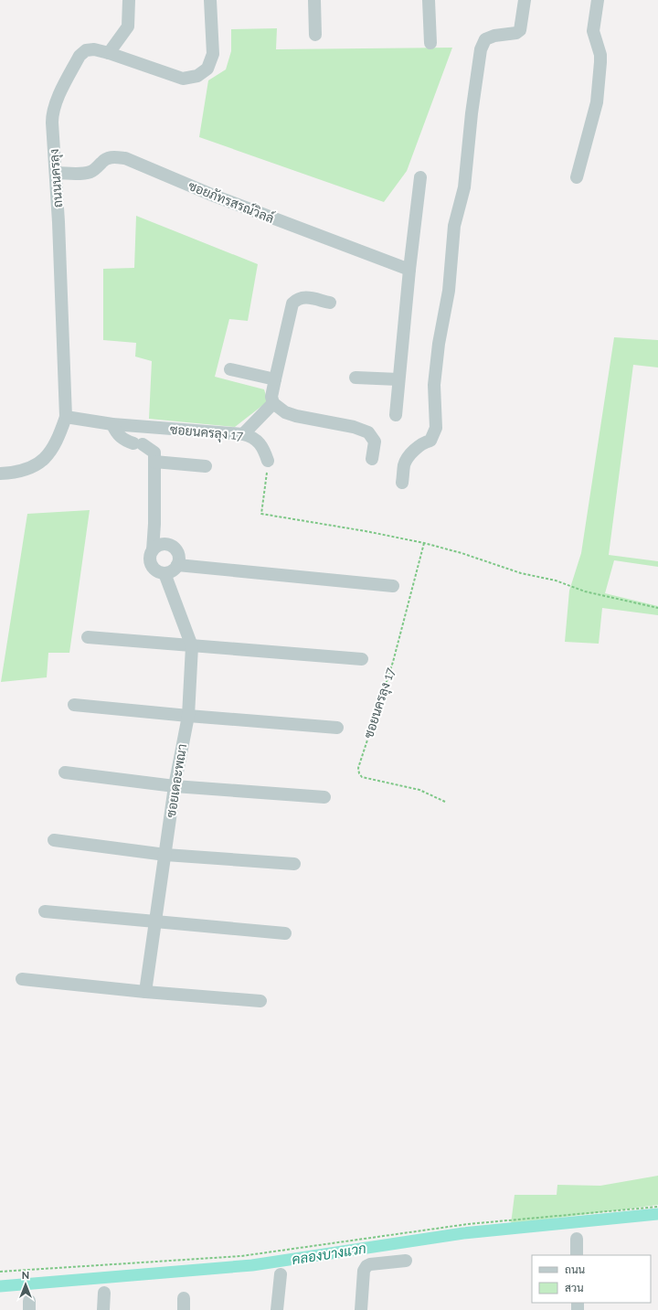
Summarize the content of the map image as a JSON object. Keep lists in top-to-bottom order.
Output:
{
  "streets": {
    "street": [
      "ถนนนครลุง",
      "ซอยภัทรสรณ์วิลล์",
      "ซอยนครลุง 17",
      "ซอยเดอะพณา"
    ]
  },
  "crossings": [
    ["ถนนนครลุง", "ซอยภัทรสรณ์วิลล์"],
    ["ถนนนครลุง", "ซอยนครลุง 17"]
  ],
  "water": ["คลองบางแวก"],
  "legend": ["ถนน", "สวน"],
  "north": "top"
}
